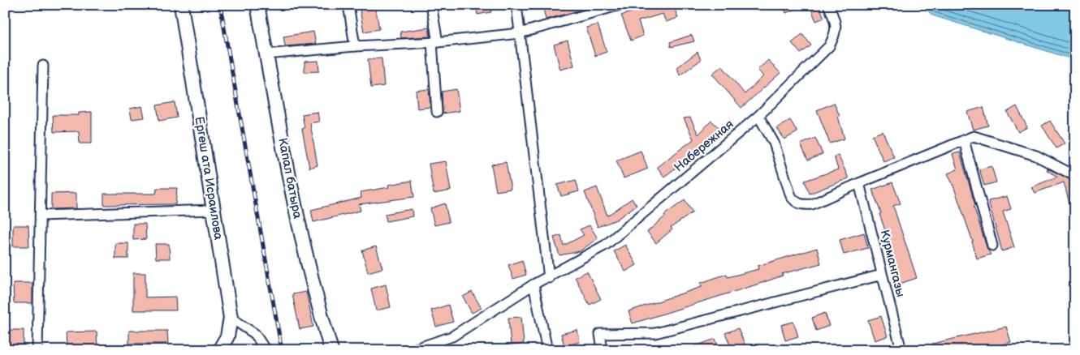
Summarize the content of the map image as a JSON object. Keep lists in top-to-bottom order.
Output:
{
  "streets": {
    "main road": ["Ергеш ата Исраилова", "Капал батыра"],
    "street": ["Набережная", "Курмангазы"]
  }
}
